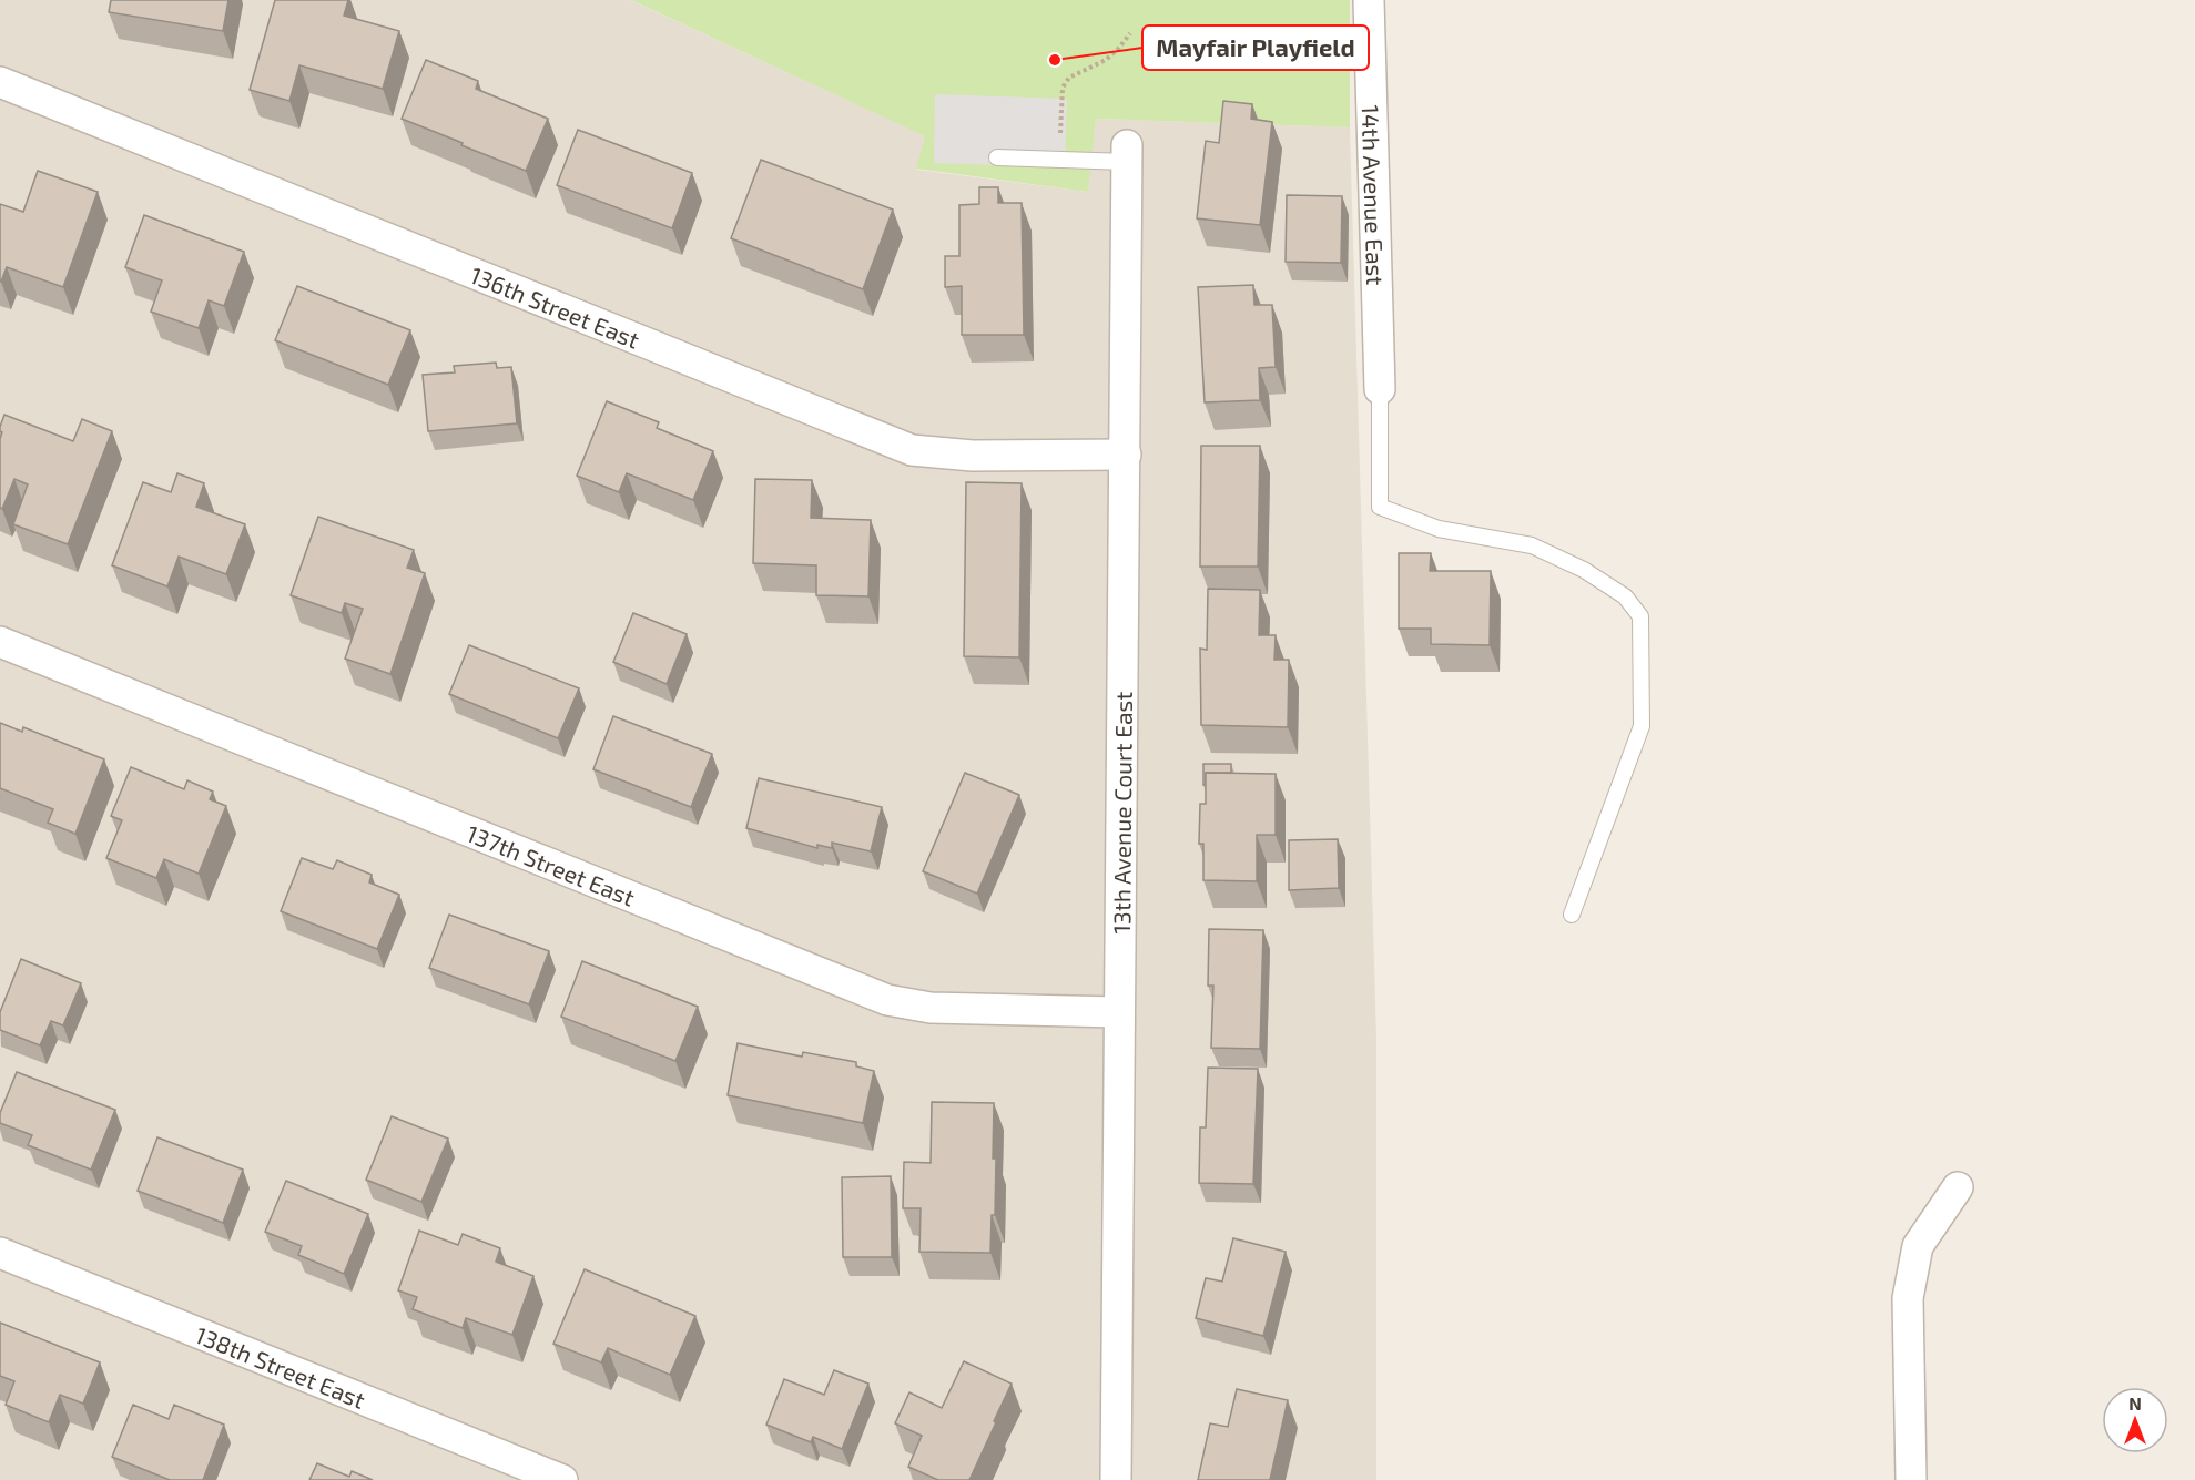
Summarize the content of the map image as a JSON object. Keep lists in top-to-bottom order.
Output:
{
  "streets": {
    "street": [
      "14th Avenue East",
      "136th Street East",
      "13th Avenue Court East",
      "137th Street East",
      "138th Street East"
    ]
  },
  "crossings": [
    ["136th Street East", "13th Avenue Court East"],
    ["13th Avenue Court East", "137th Street East"]
  ],
  "places": ["Mayfair Playfield"],
  "north": "top"
}
